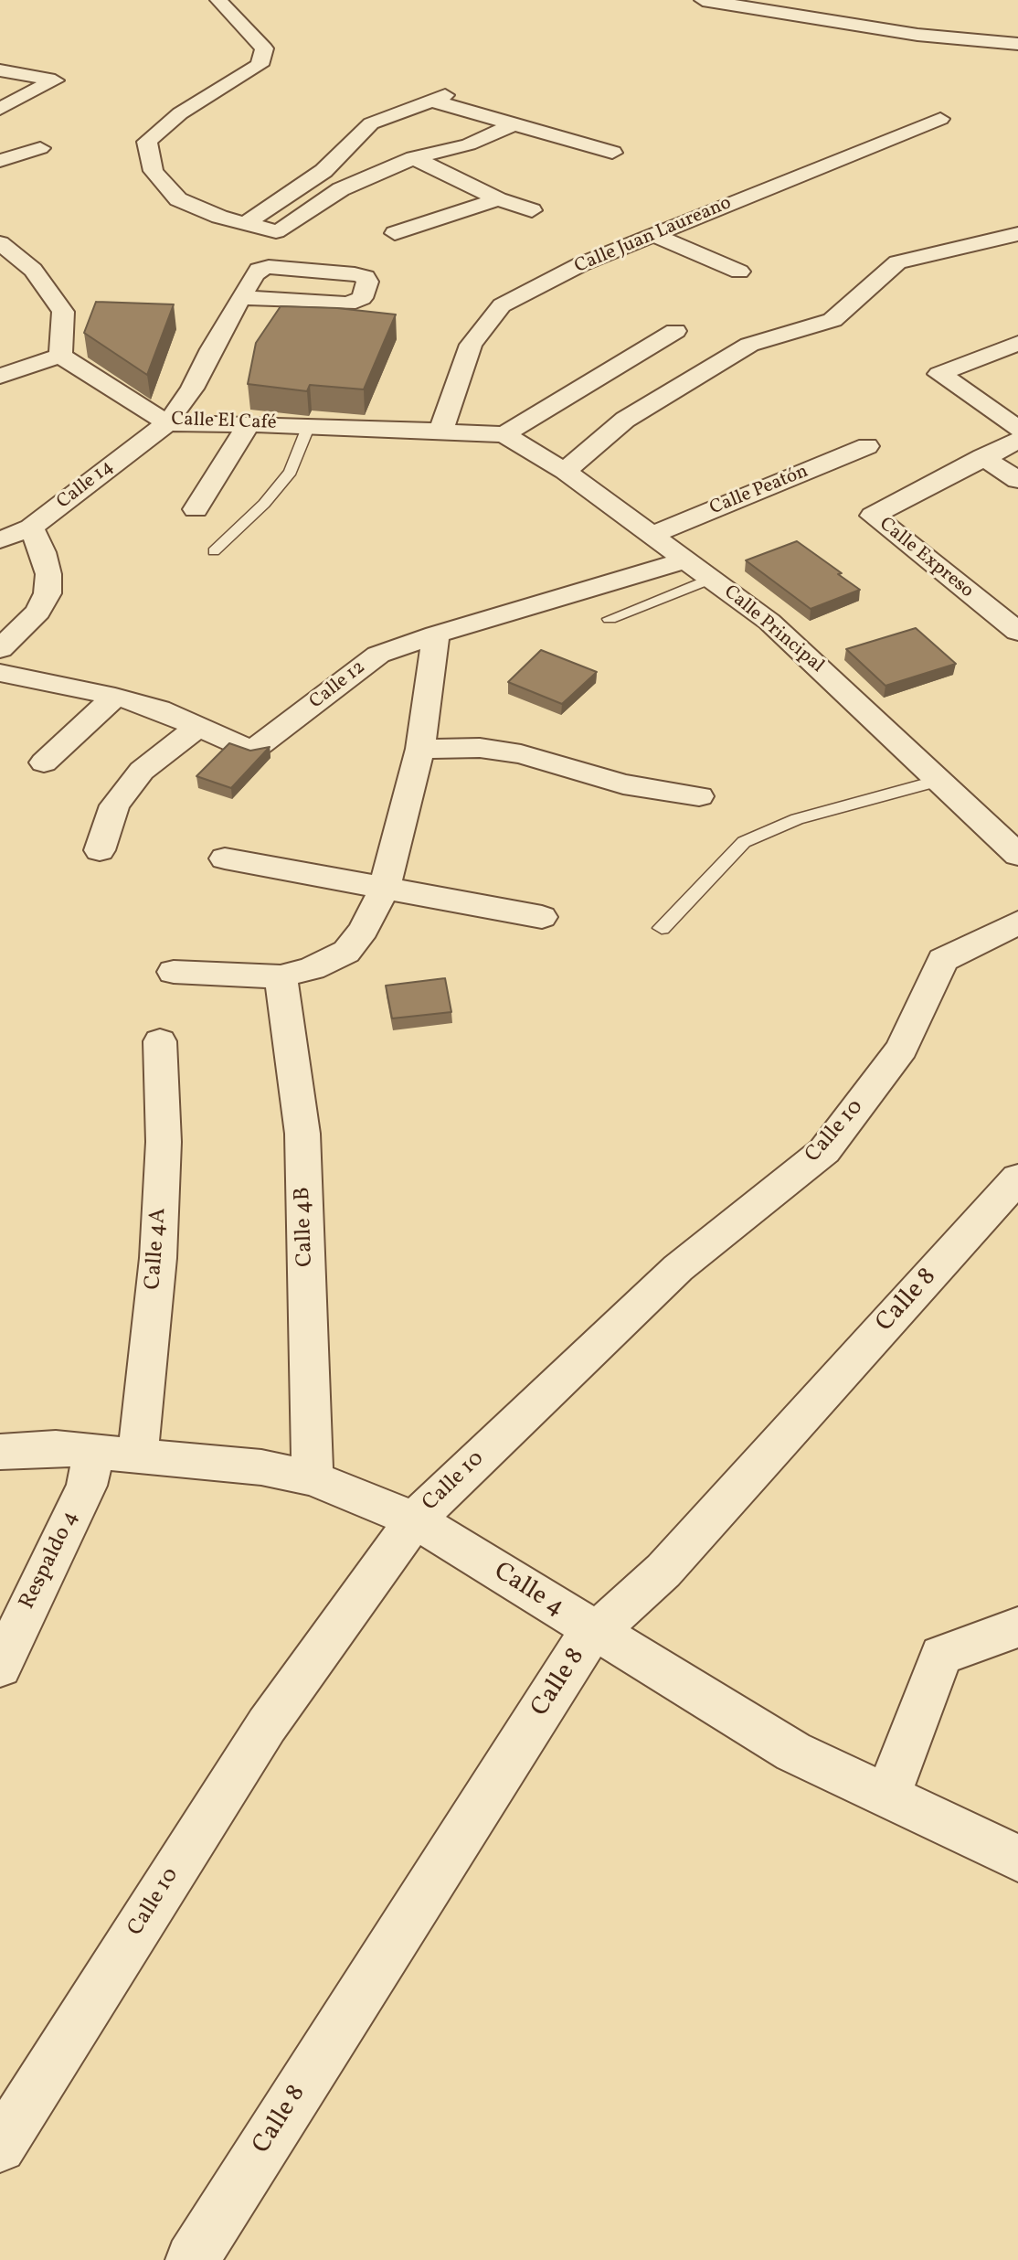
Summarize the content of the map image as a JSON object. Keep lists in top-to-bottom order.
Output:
{
  "streets": {
    "street": [
      "Calle Juan Laureano",
      "Calle El Café",
      "Calle 14",
      "Calle Peatón",
      "Calle Expreso",
      "Calle Principal",
      "Calle 12",
      "Calle 10",
      "Calle 4B",
      "Calle 4A",
      "Calle 8",
      "Respaldo 4",
      "Calle 4"
    ]
  },
  "crossings": [
    ["Calle Juan Laureano", "Calle El Café"],
    ["Calle El Café", "Calle 14"],
    ["Calle El Café", "Calle Principal"],
    ["Calle Peatón", "Calle Principal"],
    ["Calle Principal", "Calle 12"],
    ["Calle 10", "Calle 4"],
    ["Calle 4B", "Calle 4"],
    ["Calle 4A", "Calle 4"],
    ["Calle 8", "Calle 4"],
    ["Respaldo 4", "Calle 4"]
  ]
}
